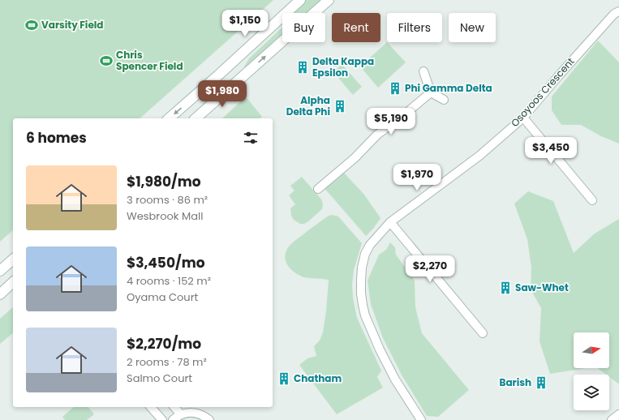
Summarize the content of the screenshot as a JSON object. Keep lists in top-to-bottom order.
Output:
{
  "streets": {
    "street": ["Osoyoos Crescent"]
  },
  "places": {
    "sports": ["Varsity Field", "Chris Spencer Field"],
    "building": [
      "Delta Kappa Epsilon",
      "Phi Gamma Delta",
      "Alpha Delta Phi",
      "Saw-Whet",
      "Chatham",
      "Barish"
    ]
  },
  "north": "right",
  "page": {
    "price": [
      "$1,150",
      "$1,980",
      "$5,190",
      "$3,450",
      "$1,970",
      "$2,270"
    ],
    "chip": [
      "Buy",
      "Rent",
      "Filters",
      "New"
    ],
    "heading": "6 homes",
    "list": [
      {
        "name": "$1,980/mo",
        "note": "3 rooms · 86 m² · Wesbrook Mall"
      },
      {
        "name": "$3,450/mo",
        "note": "4 rooms · 152 m² · Oyama Court"
      },
      {
        "name": "$2,270/mo",
        "note": "2 rooms · 78 m² · Salmo Court"
      }
    ]
  }
}
